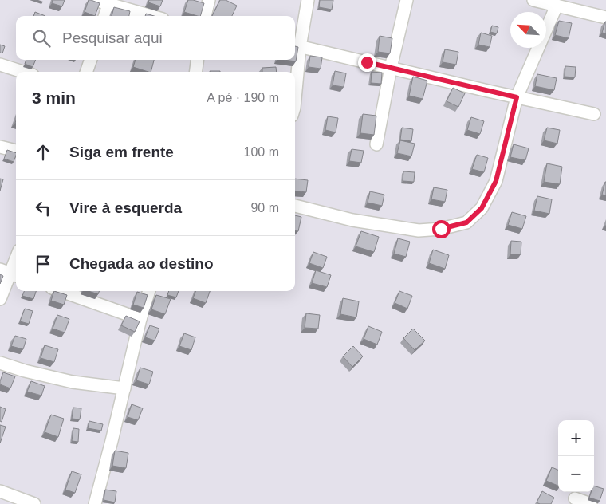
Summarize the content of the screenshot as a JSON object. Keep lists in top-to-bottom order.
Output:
{
  "north": "top left",
  "page": {
    "search": "Pesquisar aqui",
    "heading": ["3 min", "A pé · 190 m"],
    "list": [
      ["Siga em frente", "100 m"],
      ["Vire à esquerda", "90 m"],
      "Chegada ao destino"
    ],
    "map_buttons": ["+", "−"]
  }
}
